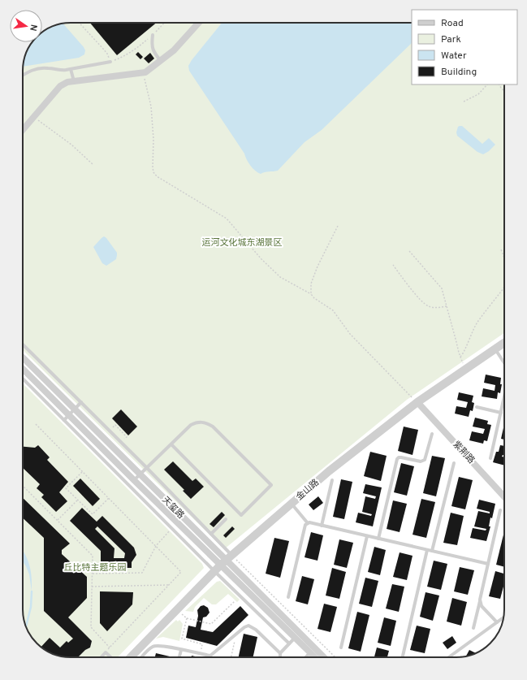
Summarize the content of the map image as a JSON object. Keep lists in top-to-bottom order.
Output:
{
  "streets": {
    "street": ["紫荆路", "金山路", "天玺路"]
  },
  "crossings": [
    ["紫荆路", "金山路"],
    ["金山路", "天玺路"]
  ],
  "parks": ["运河文化城东湖景区", "丘比特主题乐园"],
  "legend": [
    "Road",
    "Park",
    "Water",
    "Building"
  ],
  "north": "right"
}
